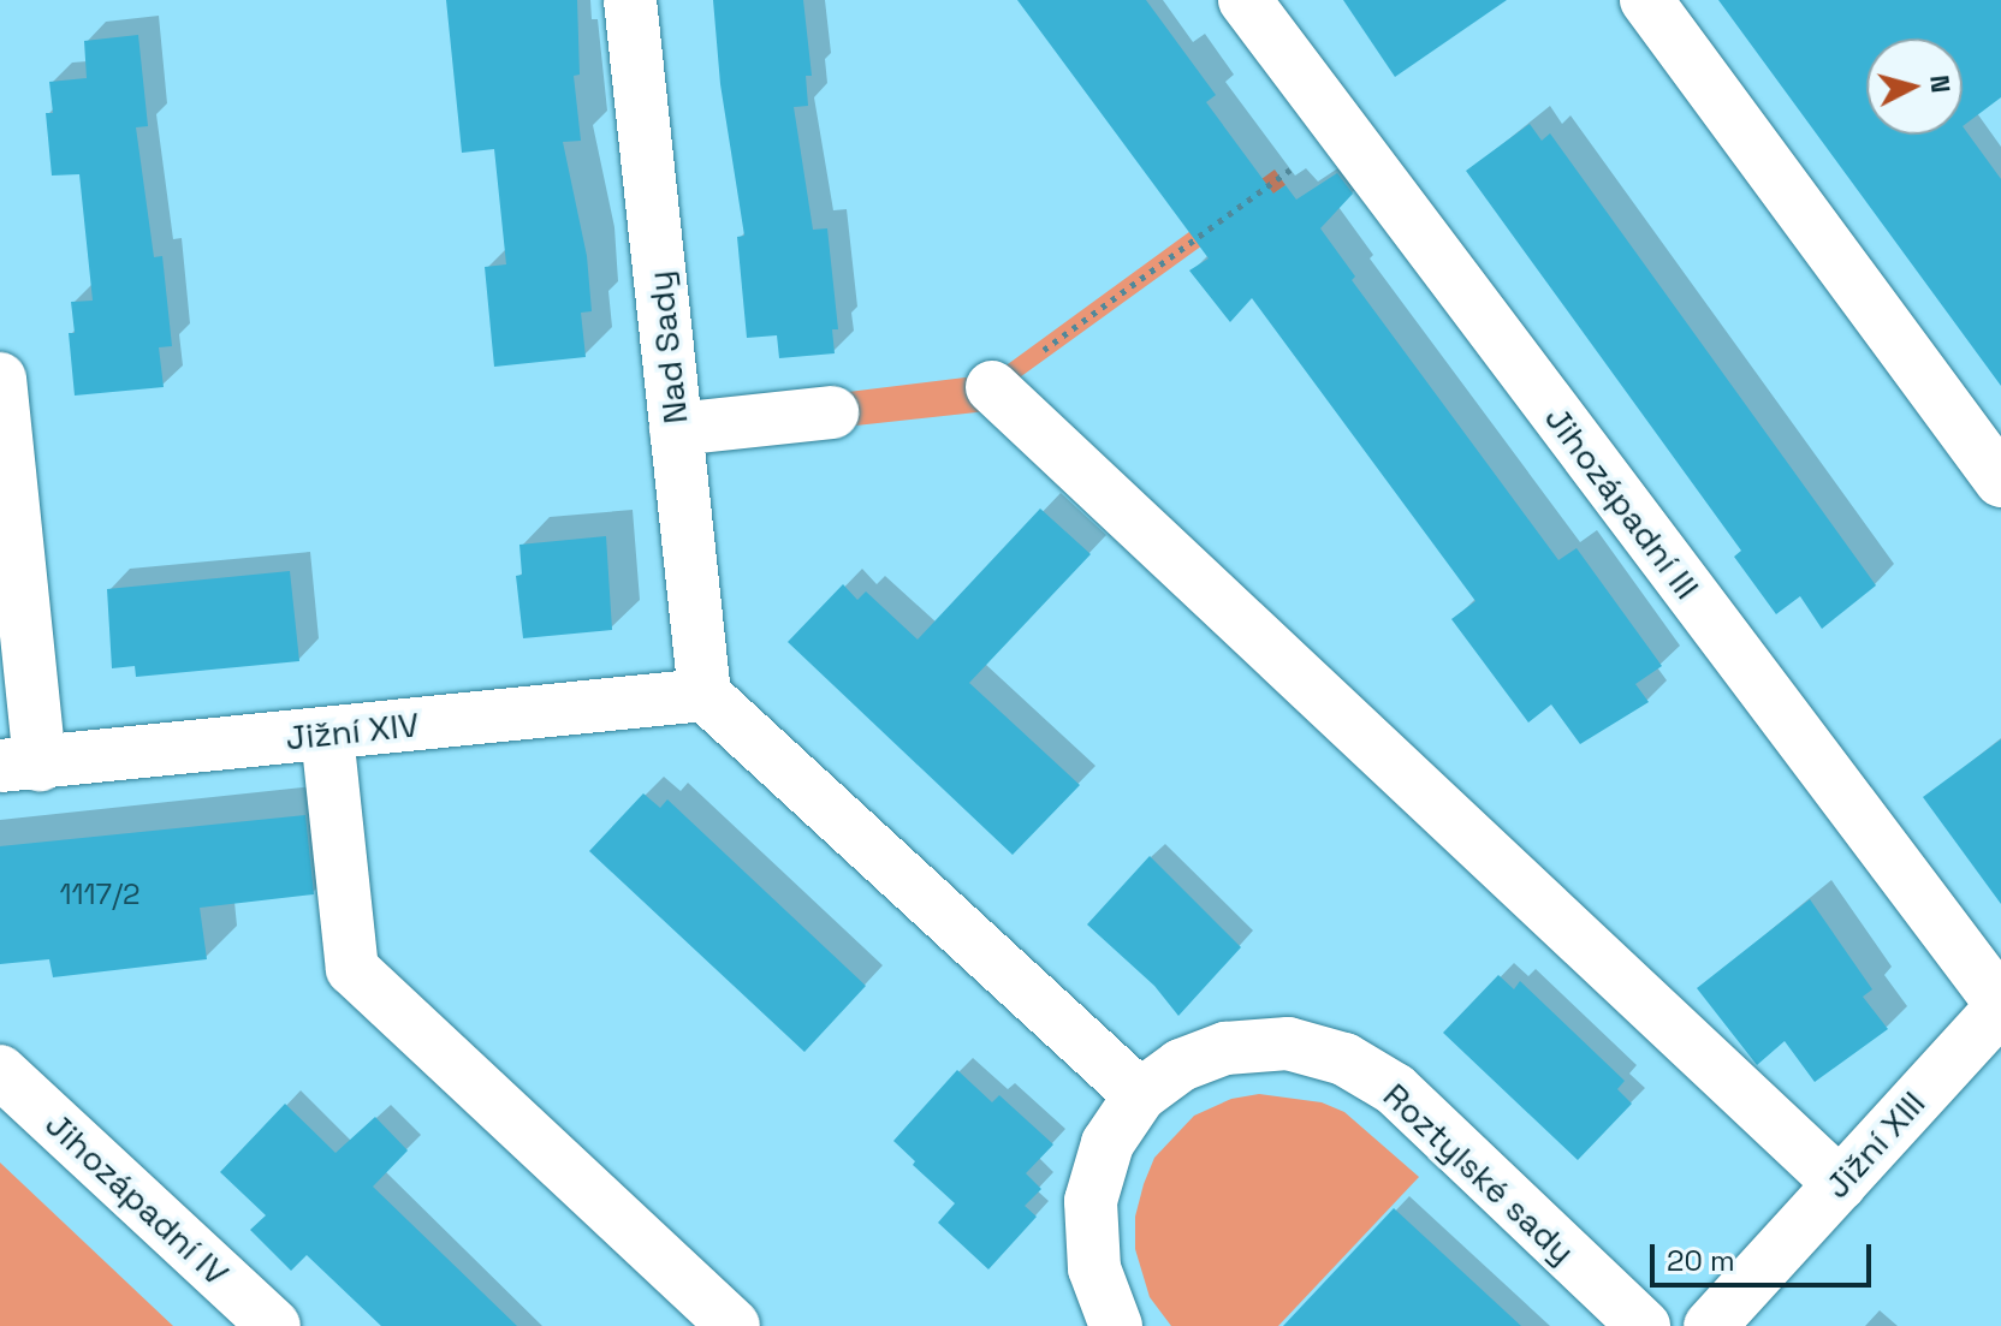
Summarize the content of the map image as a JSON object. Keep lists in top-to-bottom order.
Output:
{
  "streets": {
    "street": [
      "Nad Sady",
      "Jihozápadní III",
      "Jižní XIV",
      "Jižní XIII",
      "Roztylské sady",
      "Jihozápadní IV"
    ]
  },
  "crossings": [
    ["Nad Sady", "Jižní XIV"],
    ["Jihozápadní III", "Jižní XIII"]
  ],
  "house_numbers": ["1117/2"],
  "scale_bar": "20 m",
  "north": "right"
}
